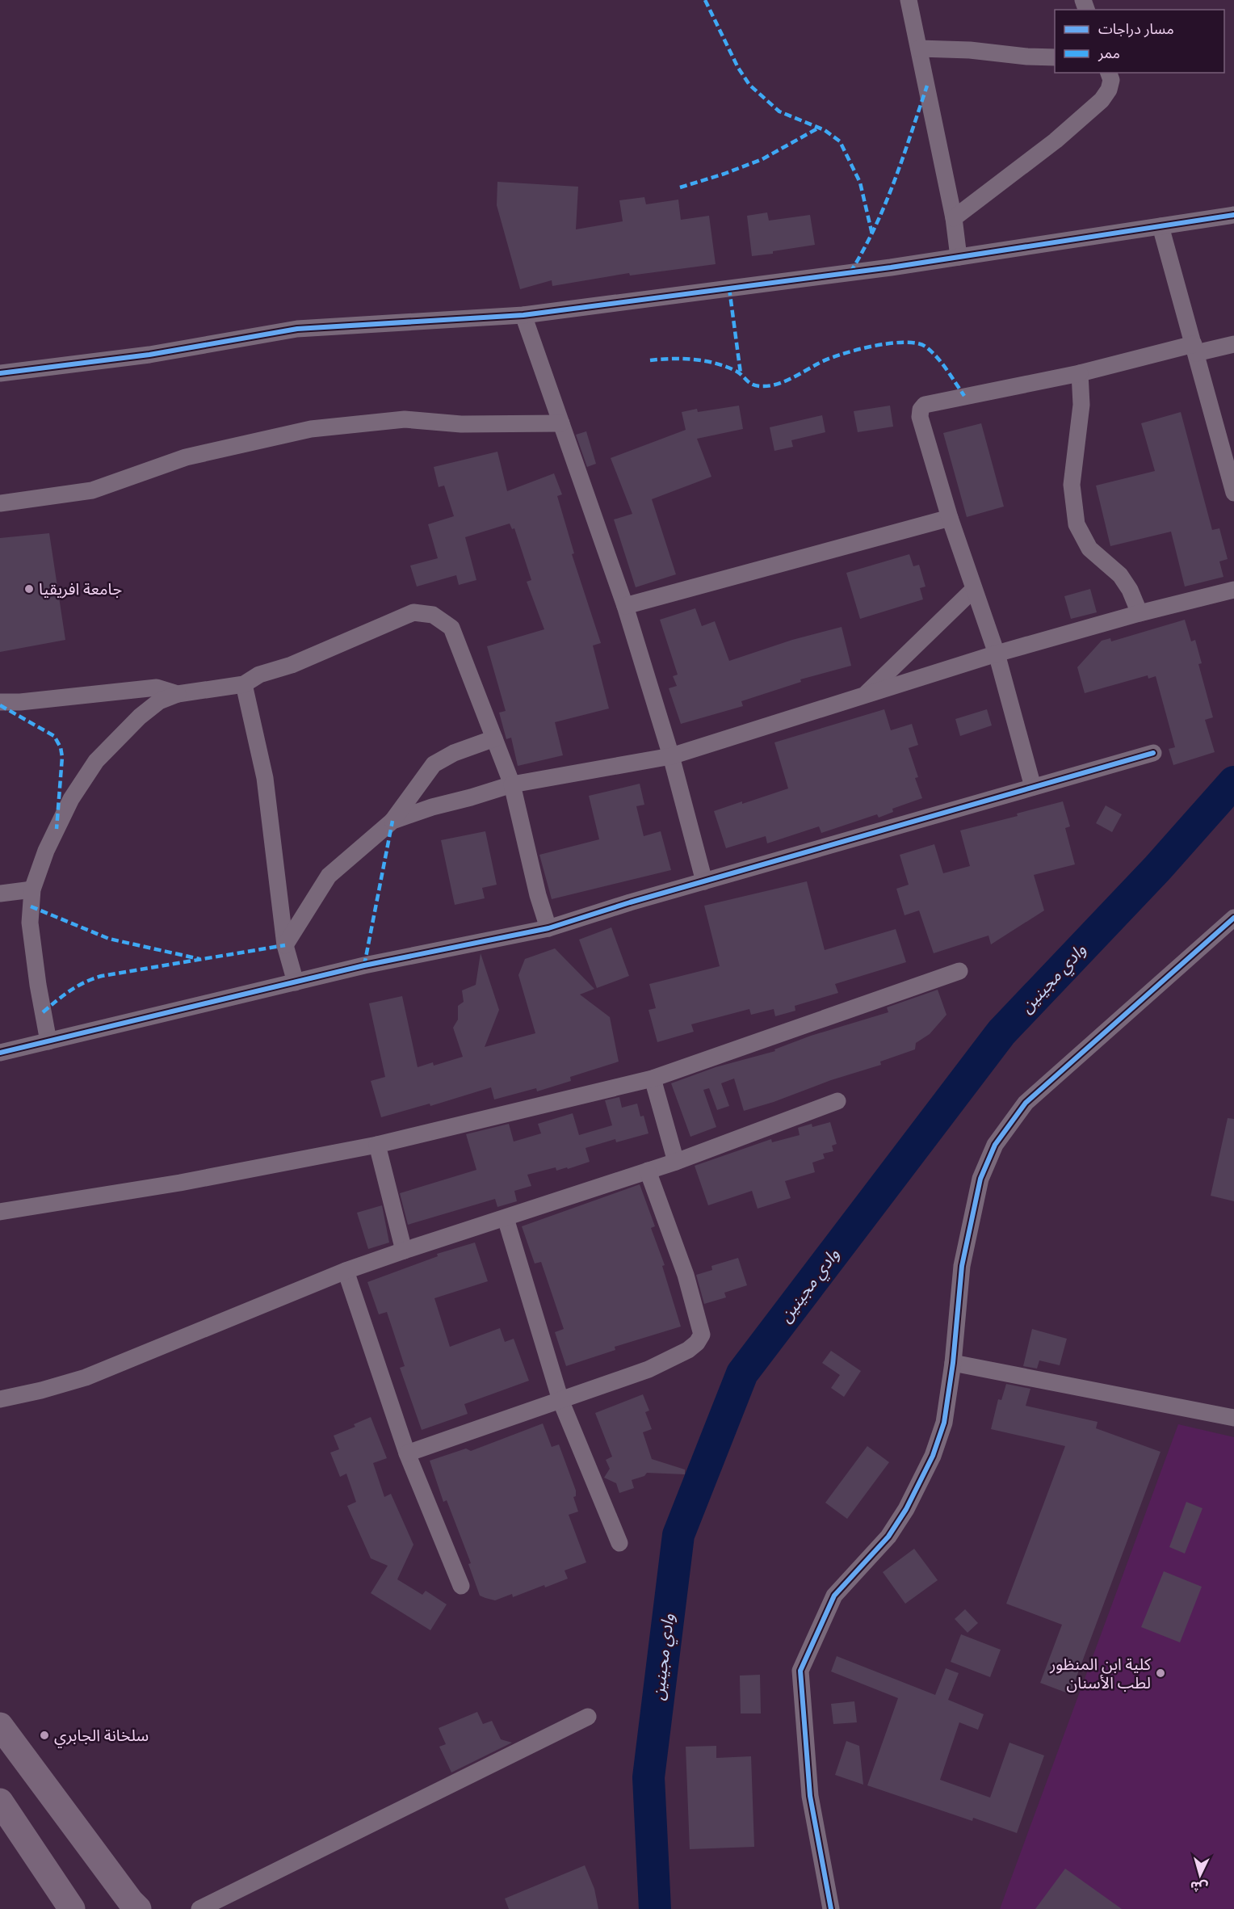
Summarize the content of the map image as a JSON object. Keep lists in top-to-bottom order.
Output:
{
  "water": ["وادي مجينين"],
  "places": ["جامعة افريقيا", "كلية ابن المنظور لطب الأسنان", "سلخانة الجابري"],
  "legend": ["مسار دراجات", "ممر"],
  "north": "bottom"
}
